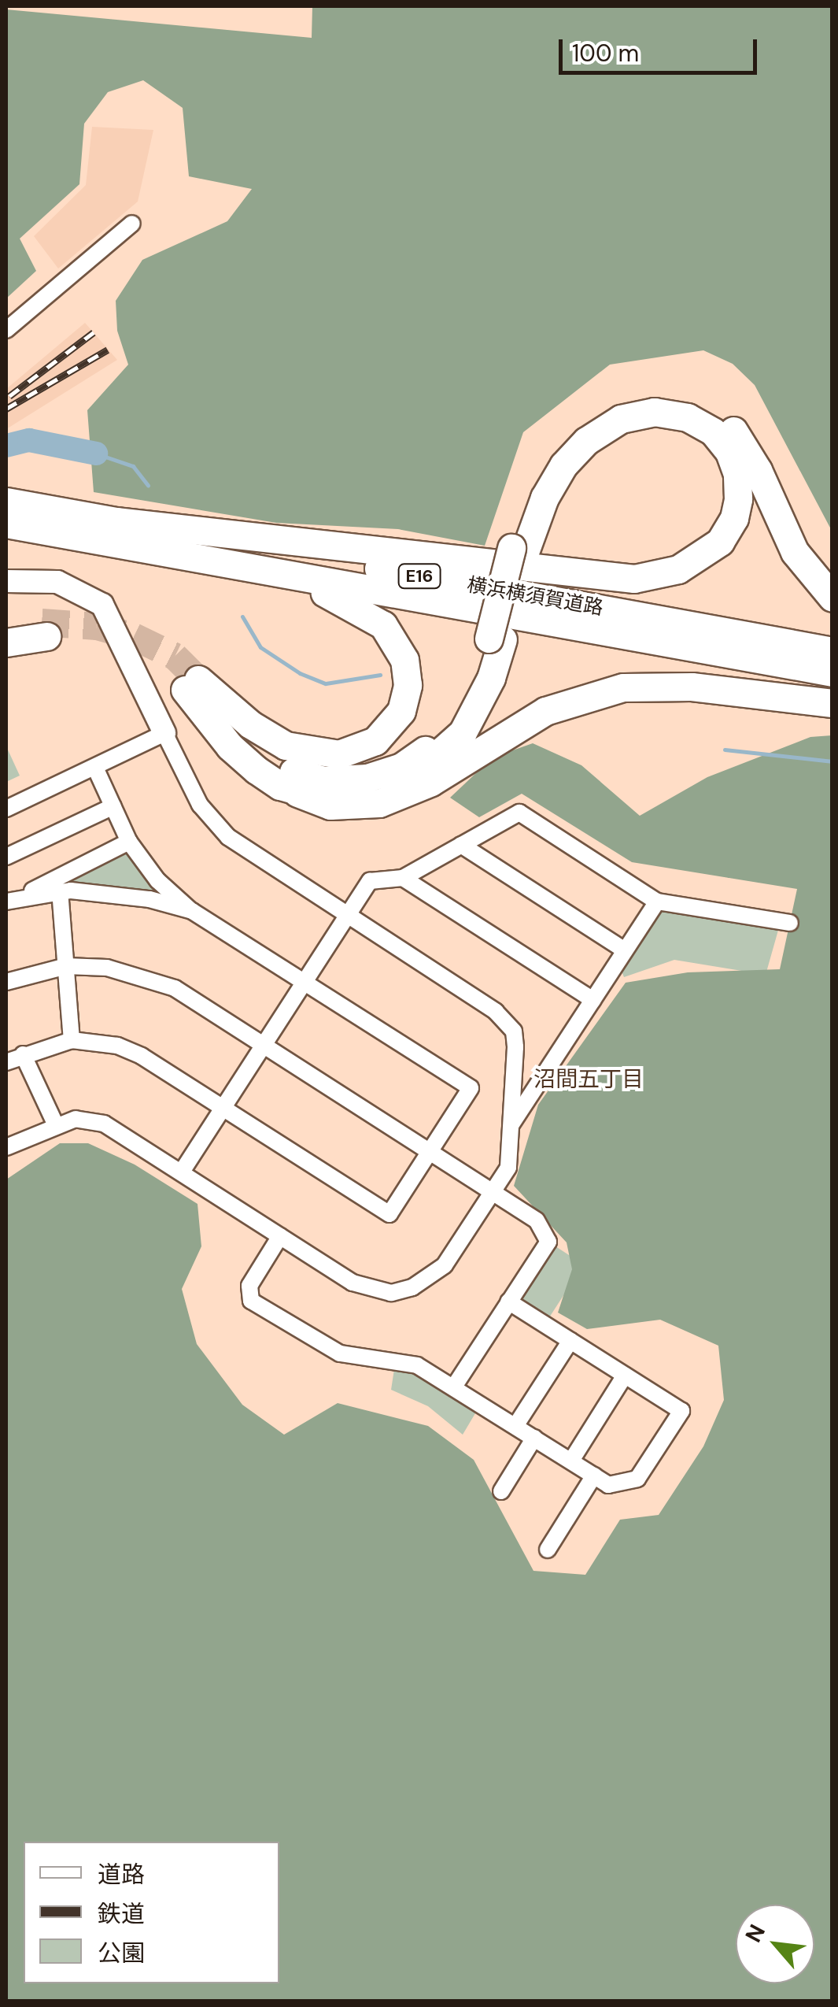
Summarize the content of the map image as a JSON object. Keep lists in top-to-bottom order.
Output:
{
  "streets": {
    "highway": ["E16", "横浜横須賀道路"]
  },
  "districts": ["沼間五丁目"],
  "legend": ["道路", "鉄道", "公園"],
  "scale_bar": "100 m",
  "north": "top left"
}
